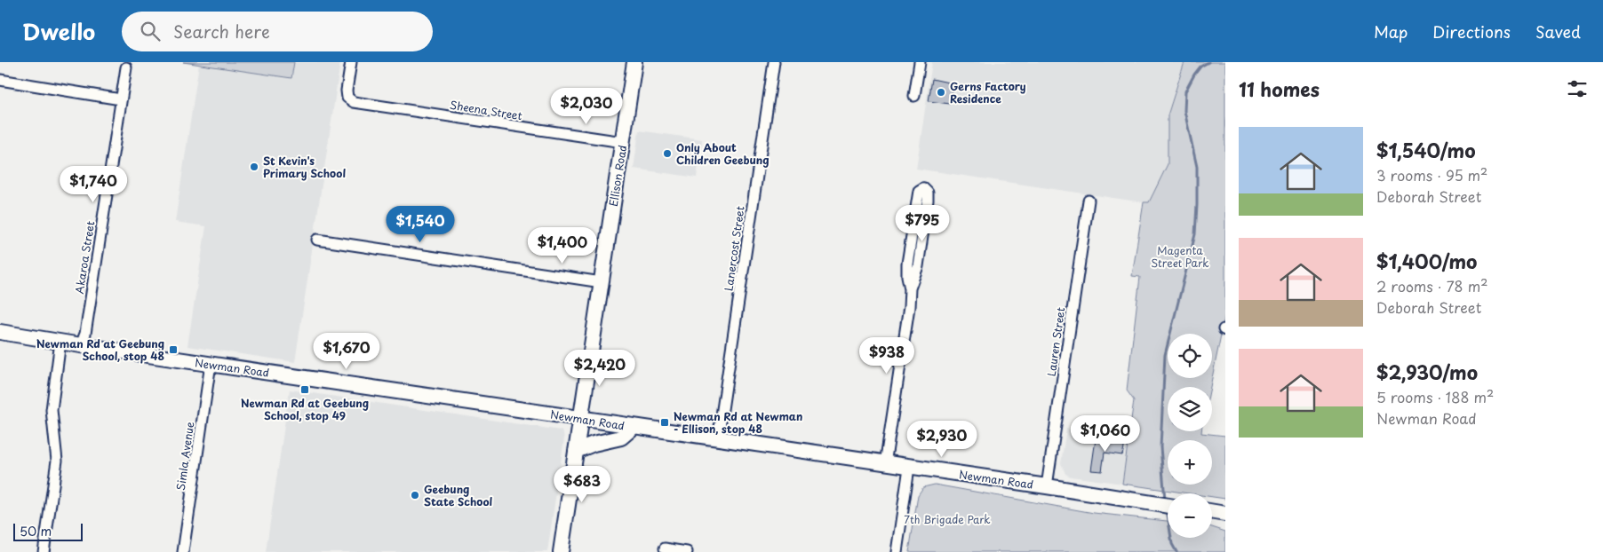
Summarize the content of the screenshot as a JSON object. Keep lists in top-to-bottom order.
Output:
{
  "streets": {
    "main road": ["Ellison Road", "Newman Road"],
    "street": [
      "Sheena Street",
      "Lanercost Street",
      "Akaroa Street",
      "Lauren Street",
      "Simla Avenue"
    ]
  },
  "crossings": [
    ["Sheena Street", "Ellison Road"],
    ["Ellison Road", "Newman Road"],
    ["Lanercost Street", "Newman Road"],
    ["Akaroa Street", "Newman Road"],
    ["Lauren Street", "Newman Road"],
    ["Newman Road", "Simla Avenue"]
  ],
  "parks": ["Magenta Street Park", "7th Brigade Park"],
  "places": {
    "other": [
      "Gerns Factory Residence",
      "Only About Children Geebung",
      "St Kevin's Primary School",
      "Geebung State School"
    ],
    "transit": ["Newman Rd at Geebung School, stop 48", "Newman Rd at Geebung School, stop 49", "Newman Rd at Newman - Ellison, stop 48"]
  },
  "scale_bar": "50 m",
  "page": {
    "header": "Dwello",
    "search": "Search here",
    "nav": ["Map", "Directions", "Saved"],
    "heading": "11 homes",
    "price": [
      "$2,030",
      "$1,740",
      "$795",
      "$1,540",
      "$1,400",
      "$1,670",
      "$938",
      "$2,420",
      "$1,060",
      "$2,930",
      "$683"
    ],
    "list": [
      {
        "name": "$1,540/mo",
        "note": "3 rooms · 95 m² · Deborah Street"
      },
      {
        "name": "$1,400/mo",
        "note": "2 rooms · 78 m² · Deborah Street"
      },
      {
        "name": "$2,930/mo",
        "note": "5 rooms · 188 m² · Newman Road"
      }
    ],
    "map_buttons": ["+", "−"],
    "scale": "50 m"
  }
}
